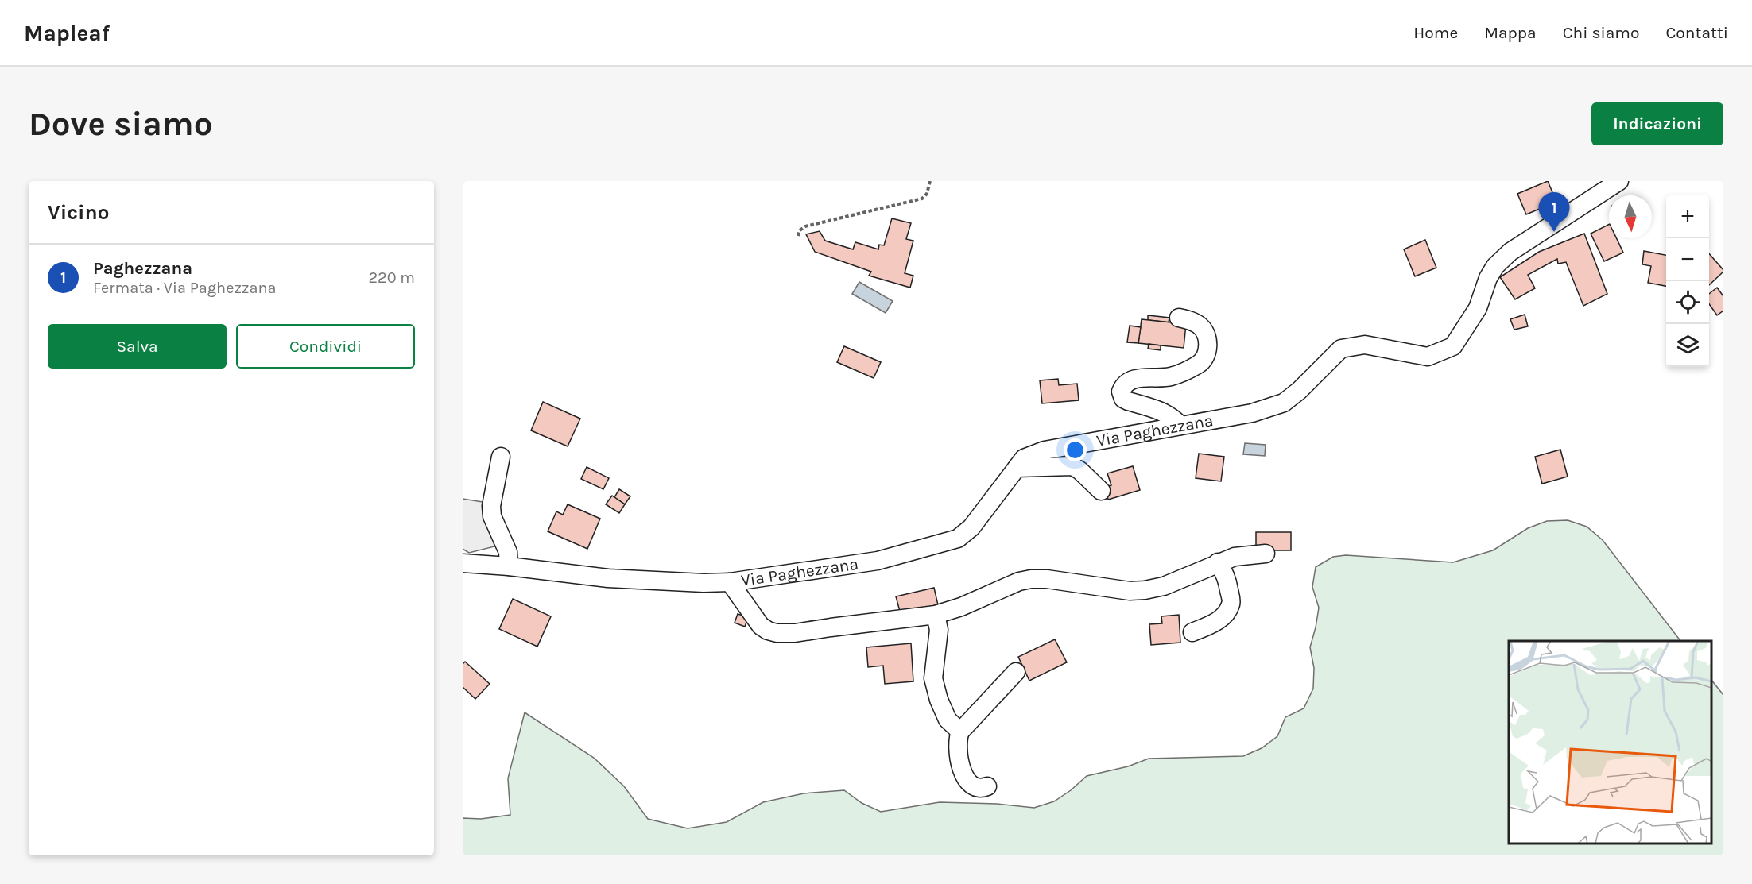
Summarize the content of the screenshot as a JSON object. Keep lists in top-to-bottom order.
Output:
{
  "streets": {
    "street": ["Via Paghezzana"]
  },
  "north": "bottom",
  "page": {
    "header": "Mapleaf",
    "nav": [
      "Home",
      "Mappa",
      "Chi siamo",
      "Contatti"
    ],
    "buttons": [
      "Indicazioni",
      ["Salva", "Condividi"]
    ],
    "title": "Dove siamo",
    "heading": "Vicino",
    "pins": "1",
    "map_buttons": ["+", "−"],
    "list": [
      {
        "mark": "1",
        "name": "Paghezzana",
        "note": "Fermata · Via Paghezzana",
        "value": "220 m"
      }
    ]
  }
}
